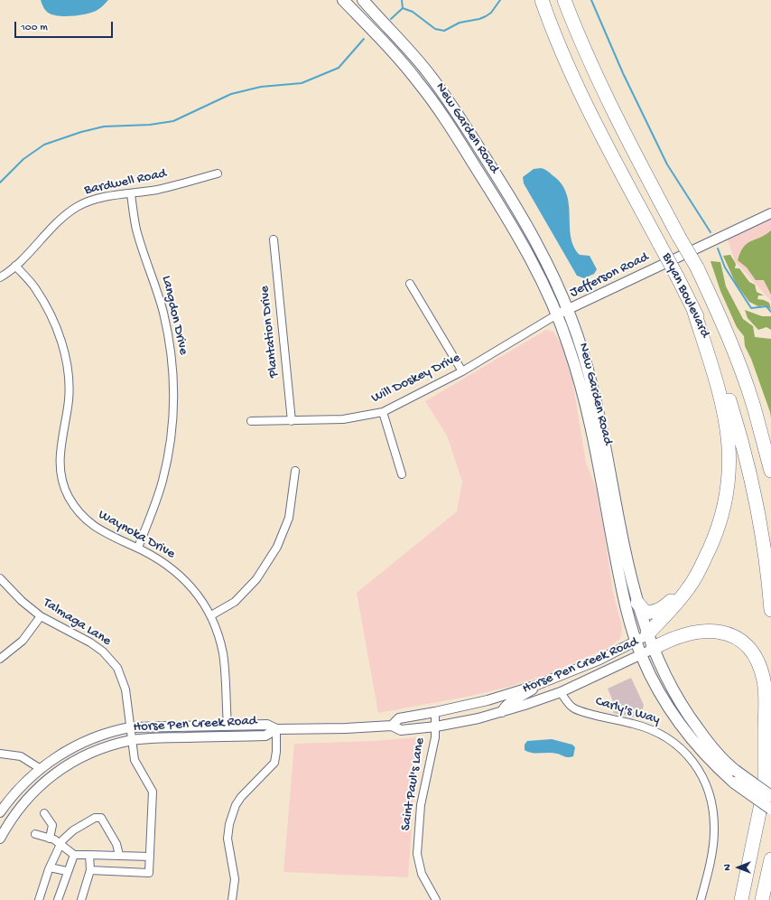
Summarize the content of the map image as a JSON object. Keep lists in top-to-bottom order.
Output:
{
  "streets": {
    "highway": ["Bryan Boulevard"],
    "main road": ["New Garden Road"],
    "street": [
      "Bardwell Road",
      "Jefferson Road",
      "Langdon Drive",
      "Plantation Drive",
      "Will Doskey Drive",
      "Waynoka Drive",
      "Talmaga Lane",
      "Horse Pen Creek Road",
      "Carly's Way",
      "Saint Paul's Lane"
    ]
  },
  "crossings": [
    ["New Garden Road", "Jefferson Road"],
    ["New Garden Road", "Will Doskey Drive"],
    ["New Garden Road", "Horse Pen Creek Road"],
    ["Bardwell Road", "Langdon Drive"],
    ["Bardwell Road", "Waynoka Drive"],
    ["Jefferson Road", "Will Doskey Drive"],
    ["Langdon Drive", "Waynoka Drive"],
    ["Plantation Drive", "Will Doskey Drive"],
    ["Waynoka Drive", "Horse Pen Creek Road"],
    ["Talmaga Lane", "Horse Pen Creek Road"],
    ["Horse Pen Creek Road", "Carly's Way"],
    ["Horse Pen Creek Road", "Saint Paul's Lane"]
  ],
  "scale_bar": "100 m",
  "north": "left"
}
